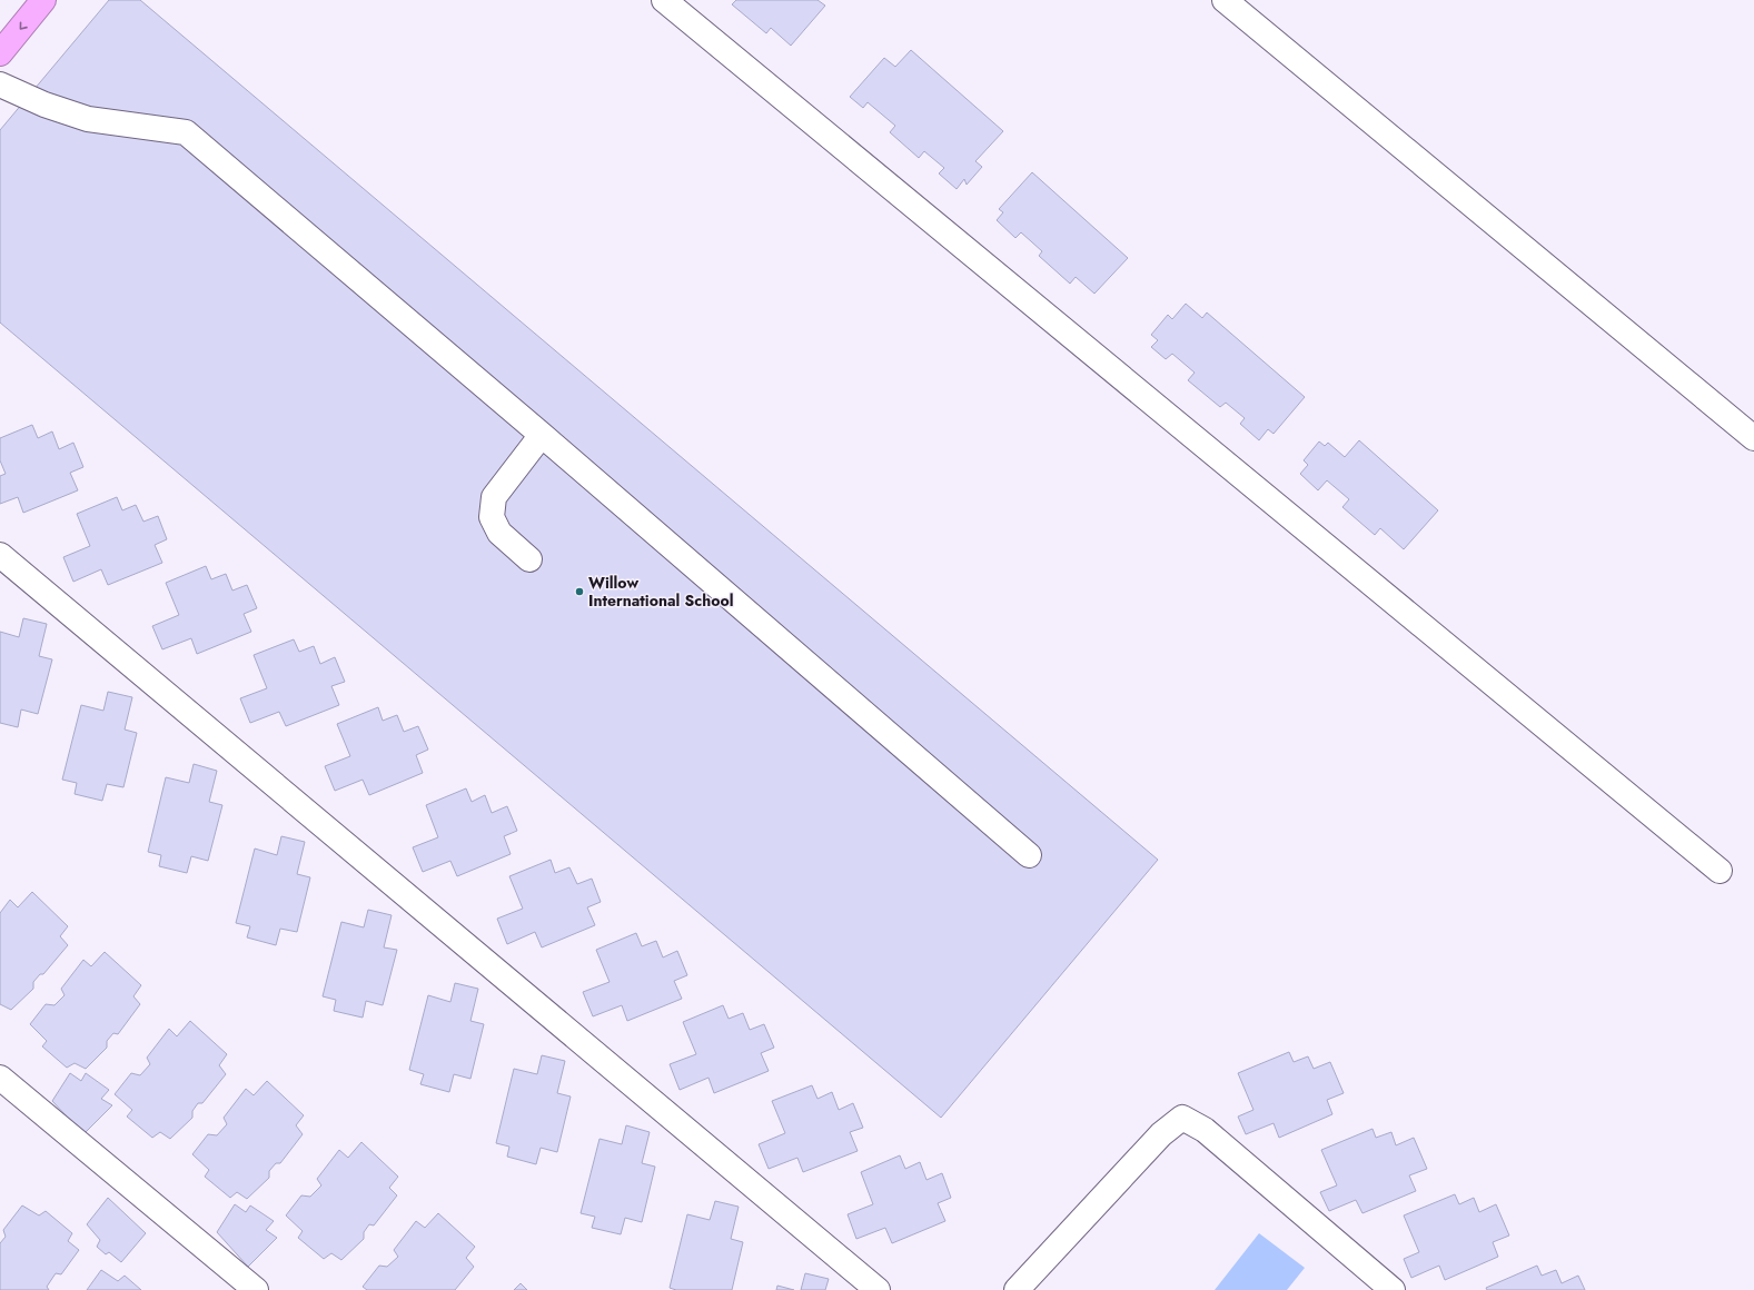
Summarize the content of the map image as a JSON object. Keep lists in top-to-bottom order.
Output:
{
  "places": ["Willow International School"]
}
